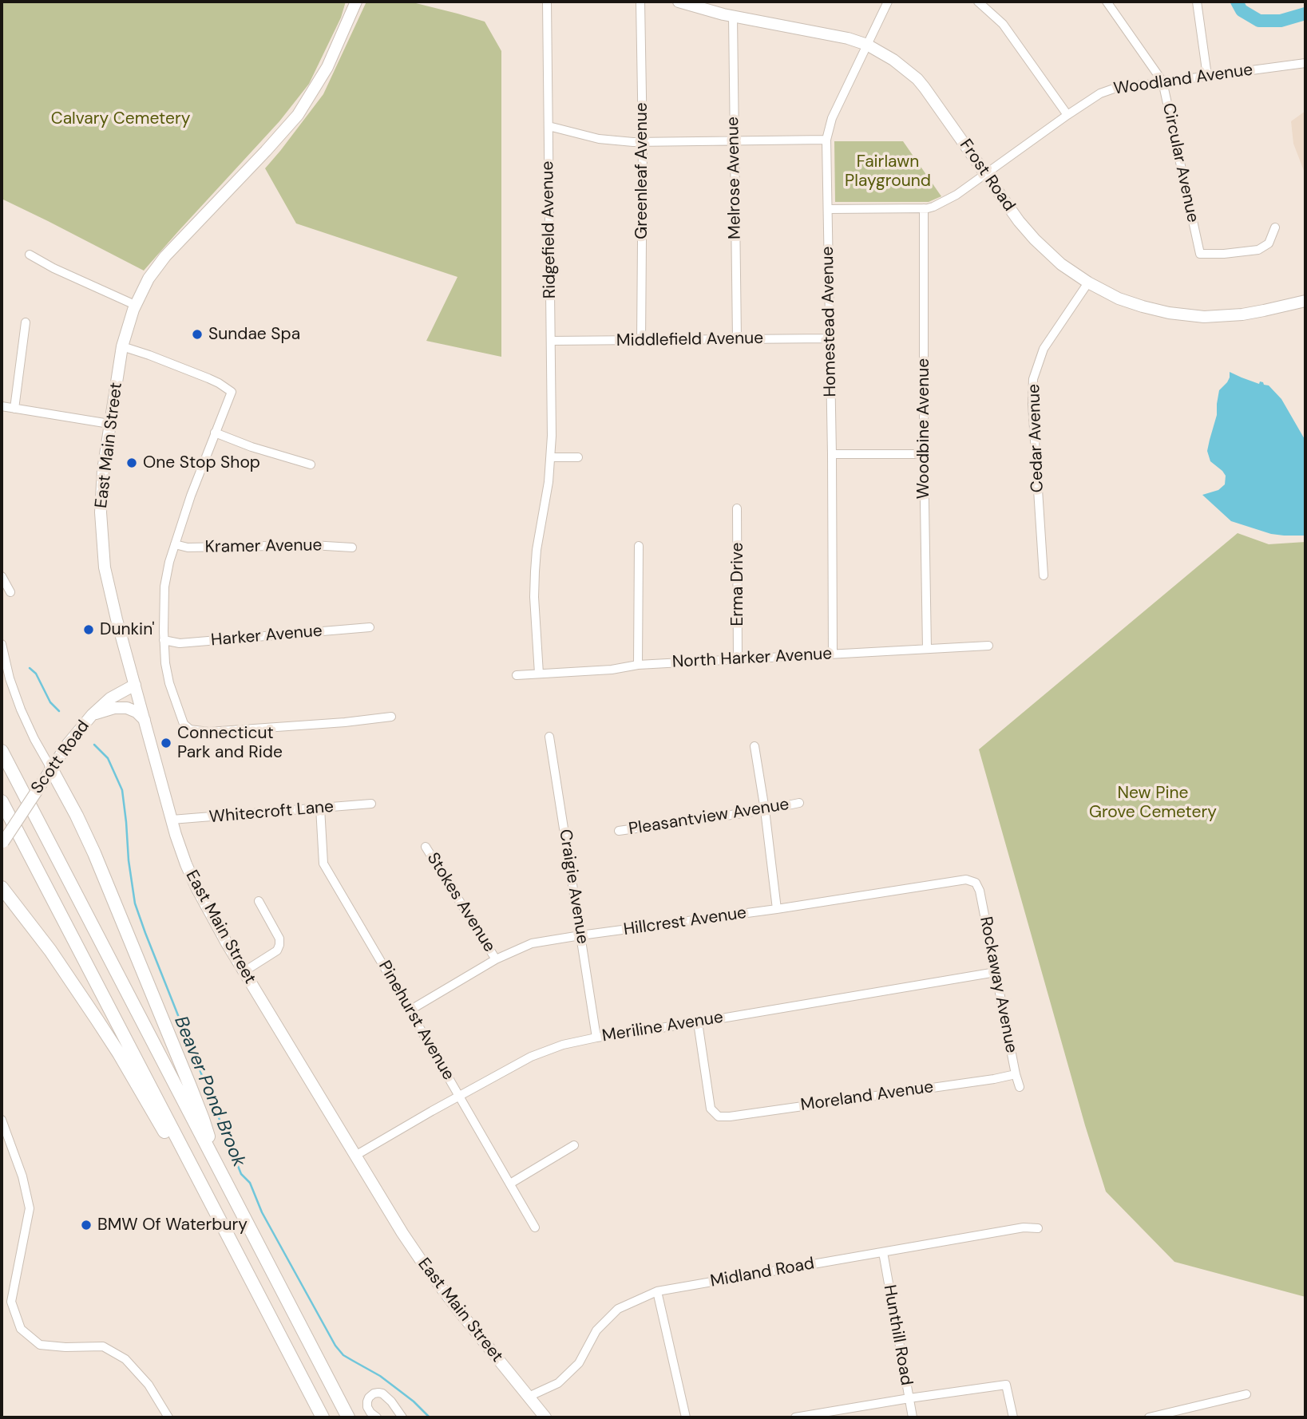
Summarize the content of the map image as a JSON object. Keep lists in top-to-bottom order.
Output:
{
  "streets": {
    "main road": ["Frost Road", "East Main Street", "Scott Road"],
    "street": [
      "Woodland Avenue",
      "Circular Avenue",
      "Greenleaf Avenue",
      "Melrose Avenue",
      "Ridgefield Avenue",
      "Homestead Avenue",
      "Middlefield Avenue",
      "Woodbine Avenue",
      "Cedar Avenue",
      "Kramer Avenue",
      "Erma Drive",
      "Harker Avenue",
      "North Harker Avenue",
      "Whitecroft Lane",
      "Pleasantview Avenue",
      "Craigie Avenue",
      "Stokes Avenue",
      "Hillcrest Avenue",
      "Rockaway Avenue",
      "Pinehurst Avenue",
      "Meriline Avenue",
      "Moreland Avenue",
      "Midland Road",
      "Hunthill Road"
    ]
  },
  "crossings": [
    ["Woodland Avenue", "Circular Avenue"],
    ["Woodland Avenue", "Frost Road"],
    ["Woodland Avenue", "Homestead Avenue"],
    ["Woodland Avenue", "Woodbine Avenue"],
    ["Greenleaf Avenue", "Middlefield Avenue"],
    ["Frost Road", "Melrose Avenue"],
    ["Frost Road", "Homestead Avenue"],
    ["Frost Road", "Cedar Avenue"],
    ["Melrose Avenue", "Middlefield Avenue"],
    ["Ridgefield Avenue", "Middlefield Avenue"],
    ["Ridgefield Avenue", "North Harker Avenue"],
    ["Homestead Avenue", "Middlefield Avenue"],
    ["Homestead Avenue", "North Harker Avenue"],
    ["Woodbine Avenue", "North Harker Avenue"],
    ["East Main Street", "Scott Road"],
    ["East Main Street", "Whitecroft Lane"],
    ["East Main Street", "Meriline Avenue"],
    ["East Main Street", "Midland Road"],
    ["Erma Drive", "North Harker Avenue"],
    ["Whitecroft Lane", "Pinehurst Avenue"],
    ["Craigie Avenue", "Hillcrest Avenue"],
    ["Craigie Avenue", "Meriline Avenue"],
    ["Stokes Avenue", "Hillcrest Avenue"],
    ["Hillcrest Avenue", "Rockaway Avenue"],
    ["Hillcrest Avenue", "Pinehurst Avenue"],
    ["Rockaway Avenue", "Meriline Avenue"],
    ["Rockaway Avenue", "Moreland Avenue"],
    ["Pinehurst Avenue", "Meriline Avenue"],
    ["Meriline Avenue", "Moreland Avenue"],
    ["Midland Road", "Hunthill Road"]
  ],
  "water": ["Beaver Pond Brook"],
  "parks": ["Calvary Cemetery", "Fairlawn Playground", "New Pine Grove Cemetery"],
  "places": [
    "Sundae Spa",
    "One Stop Shop",
    "Dunkin'",
    "Connecticut Park and Ride",
    "BMW Of Waterbury"
  ]
}
